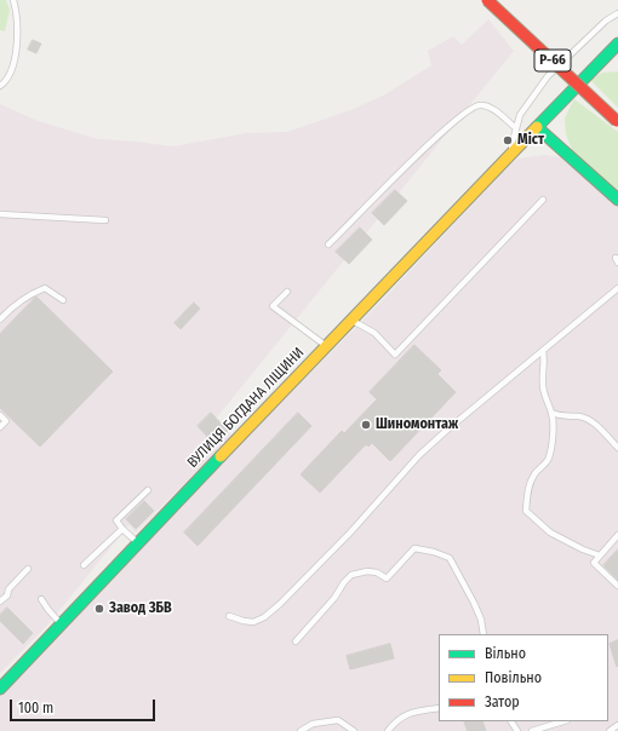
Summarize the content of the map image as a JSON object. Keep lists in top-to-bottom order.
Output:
{
  "streets": {
    "main road": ["Р-66", "ВУЛИЦЯ БОГДАНА ЛІЩИНИ"]
  },
  "crossings": [
    ["Р-66", "ВУЛИЦЯ БОГДАНА ЛІЩИНИ"]
  ],
  "places": ["Міст", "Шиномонтаж", "Завод ЗБВ"],
  "legend": ["Вільно", "Повільно", "Затор"],
  "scale_bar": "100 m"
}
